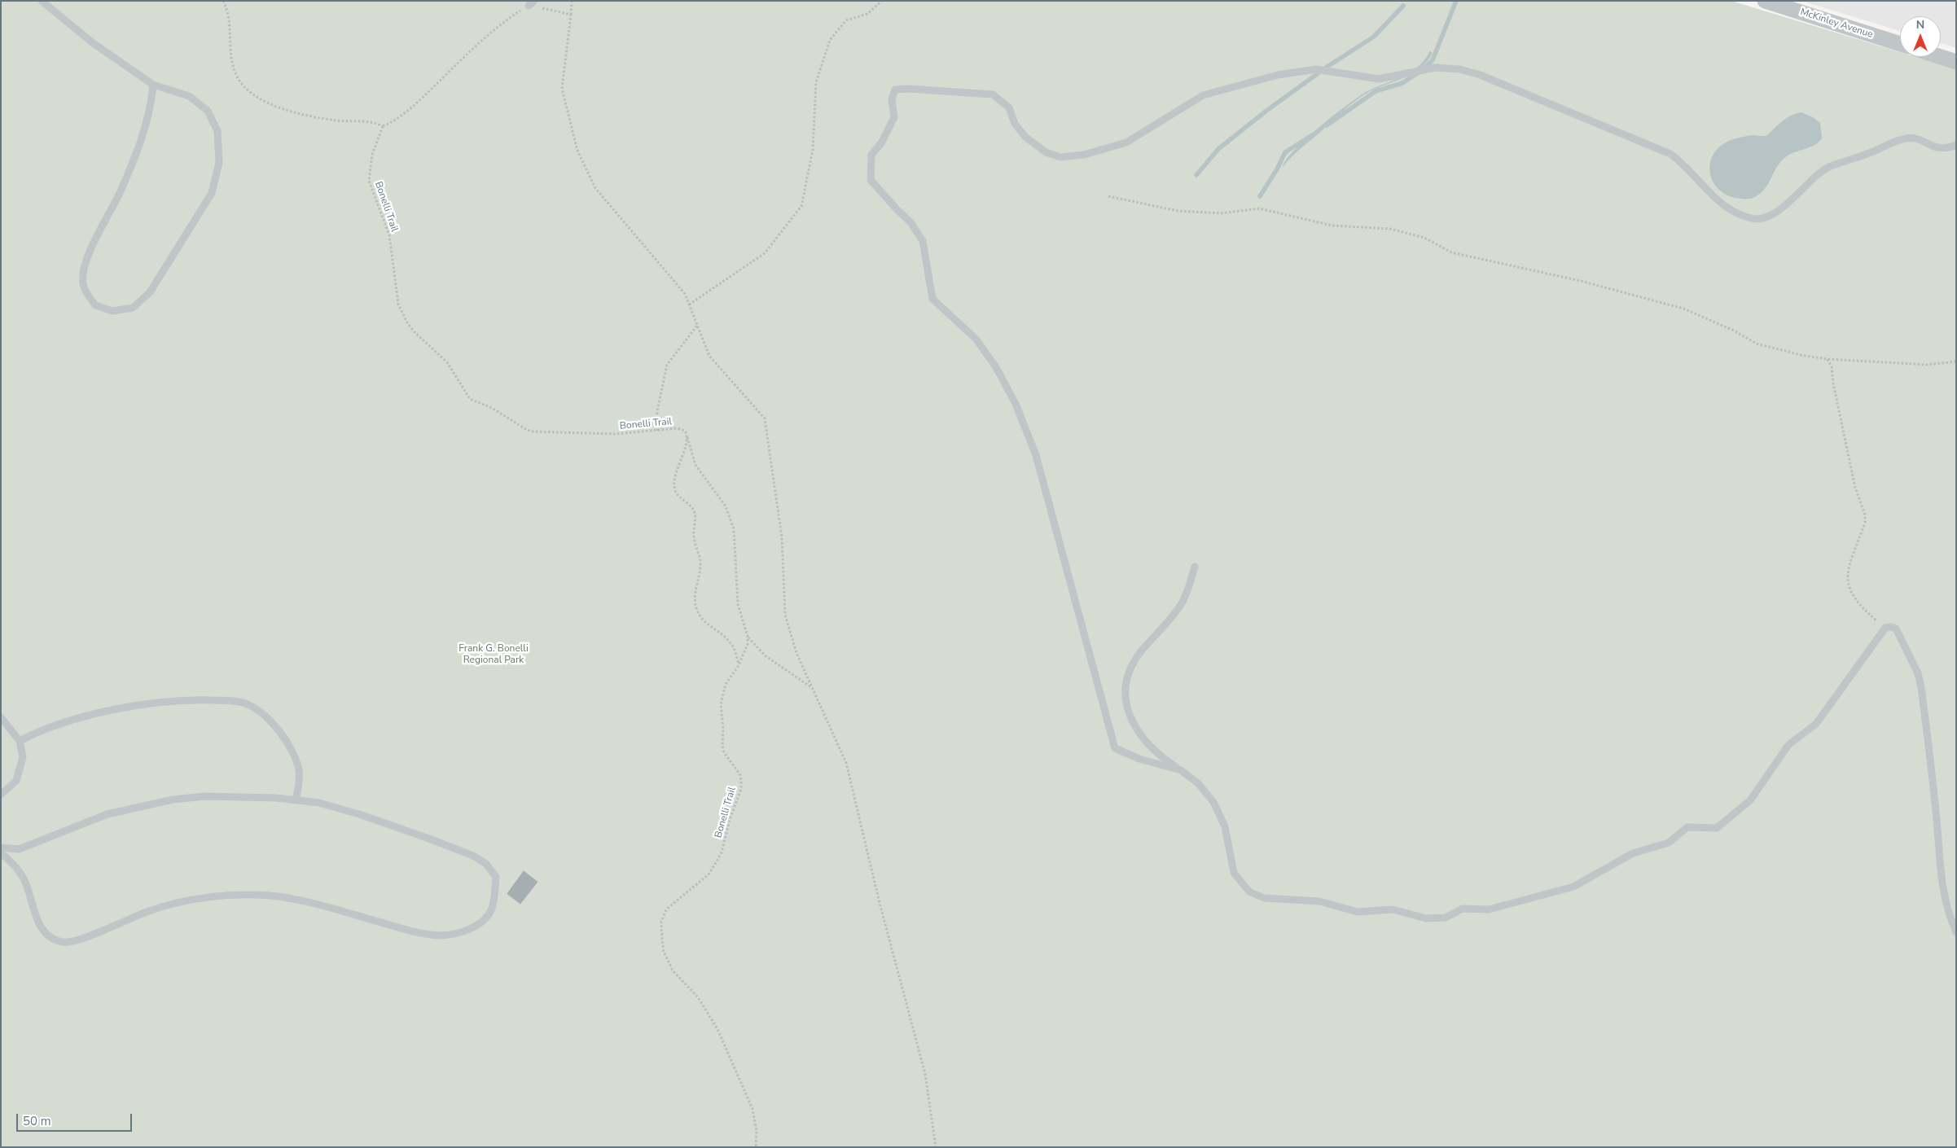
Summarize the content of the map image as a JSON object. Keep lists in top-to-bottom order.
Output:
{
  "streets": {
    "street": ["McKinley Avenue"],
    "path": ["Bonelli Trail"]
  },
  "parks": ["Frank G. Bonelli Regional Park"],
  "scale_bar": "50 m",
  "north": "top"
}
